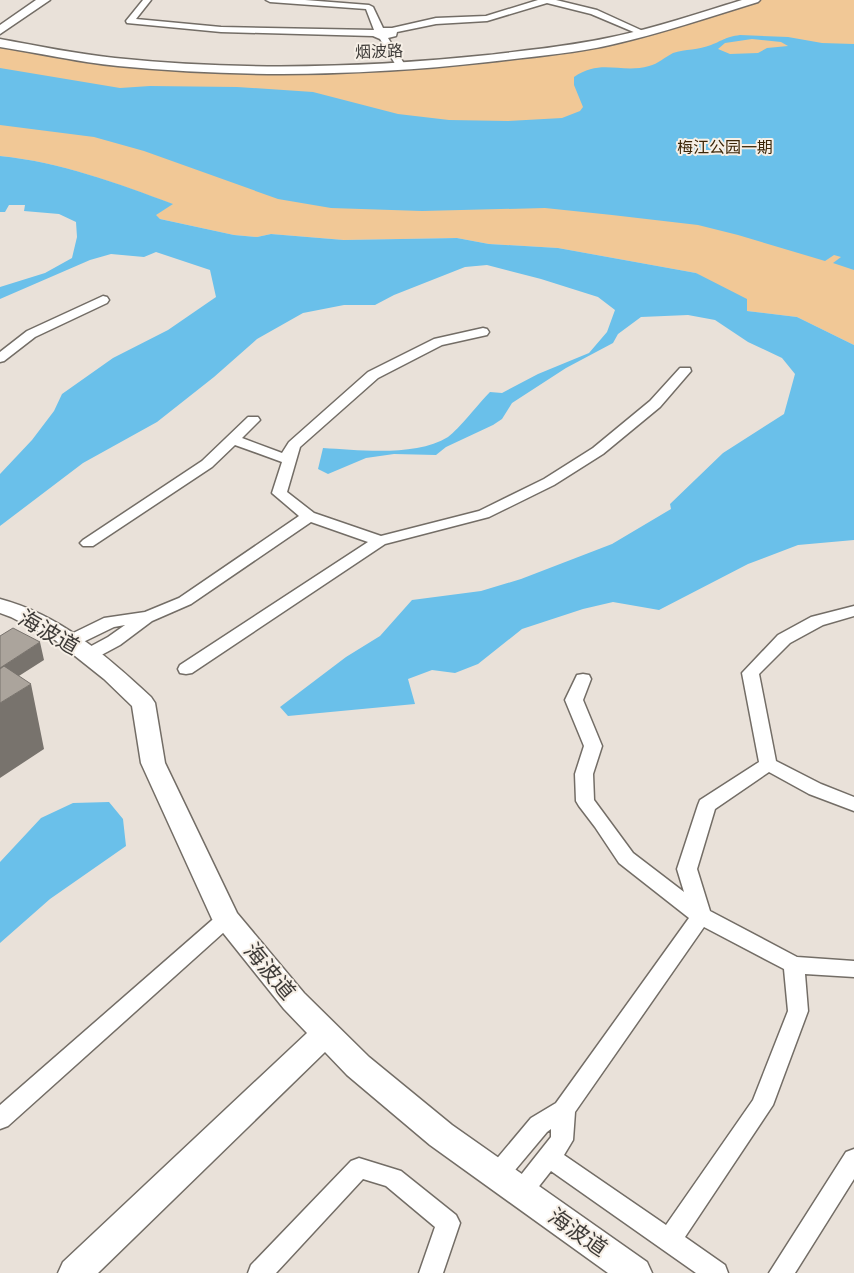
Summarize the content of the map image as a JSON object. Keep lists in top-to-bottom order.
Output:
{
  "streets": {
    "main road": ["烟波路", "海波道"]
  },
  "parks": ["梅江公园一期"]
}
